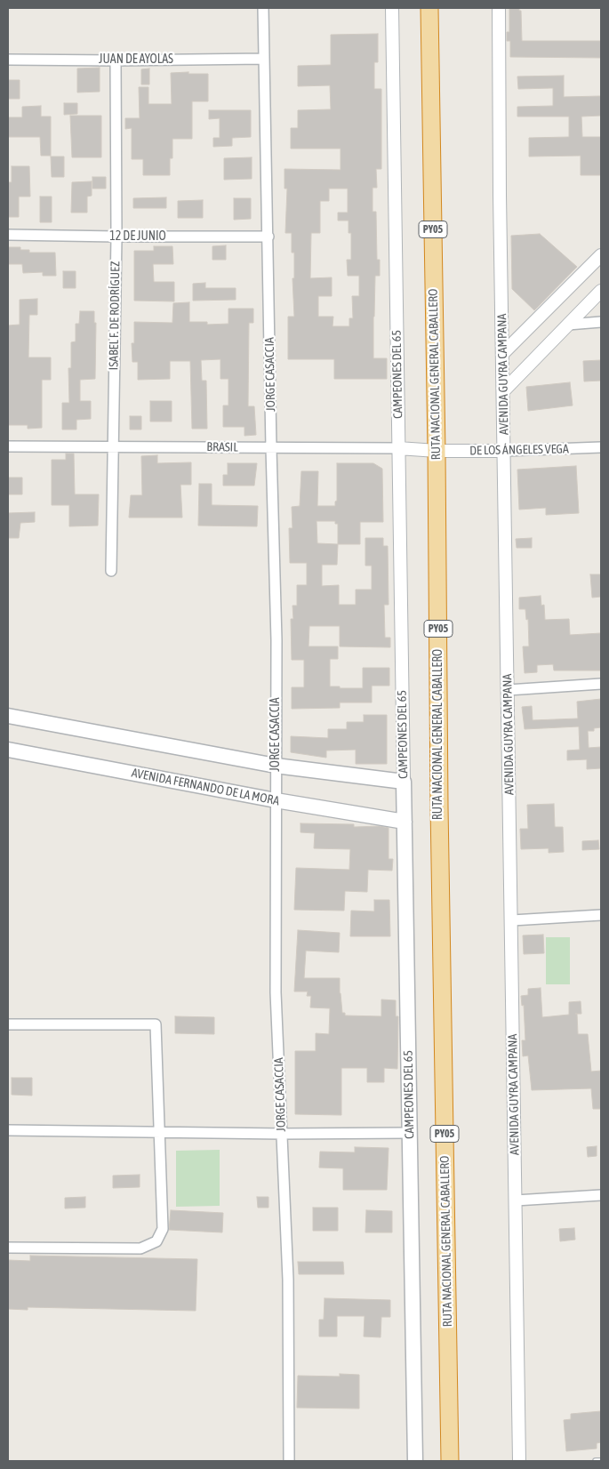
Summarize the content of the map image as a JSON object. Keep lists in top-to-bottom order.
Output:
{
  "streets": {
    "highway": ["PY05", "RUTA NACIONAL GENERAL CABALLERO"],
    "main road": ["CAMPEONES DEL 65", "AVENIDA FERNANDO DE LA MORA"],
    "street": [
      "JUAN DE AYOLAS",
      "12 DE JUNIO",
      "ISABEL F. DE RODRÍGUEZ",
      "JORGE CASACCIA",
      "AVENIDA GUYRA CAMPANA",
      "BRASIL",
      "DE LOS ÁNGELES VEGA"
    ]
  },
  "crossings": [
    ["JUAN DE AYOLAS", "ISABEL F. DE RODRÍGUEZ"],
    ["JUAN DE AYOLAS", "JORGE CASACCIA"],
    ["12 DE JUNIO", "ISABEL F. DE RODRÍGUEZ"],
    ["12 DE JUNIO", "JORGE CASACCIA"],
    ["ISABEL F. DE RODRÍGUEZ", "BRASIL"],
    ["JORGE CASACCIA", "BRASIL"],
    ["JORGE CASACCIA", "AVENIDA FERNANDO DE LA MORA"],
    ["CAMPEONES DEL 65", "BRASIL"],
    ["CAMPEONES DEL 65", "AVENIDA FERNANDO DE LA MORA"],
    ["RUTA NACIONAL GENERAL CABALLERO", "BRASIL"],
    ["RUTA NACIONAL GENERAL CABALLERO", "DE LOS ÁNGELES VEGA"],
    ["AVENIDA GUYRA CAMPANA", "DE LOS ÁNGELES VEGA"],
    ["BRASIL", "DE LOS ÁNGELES VEGA"]
  ]
}
